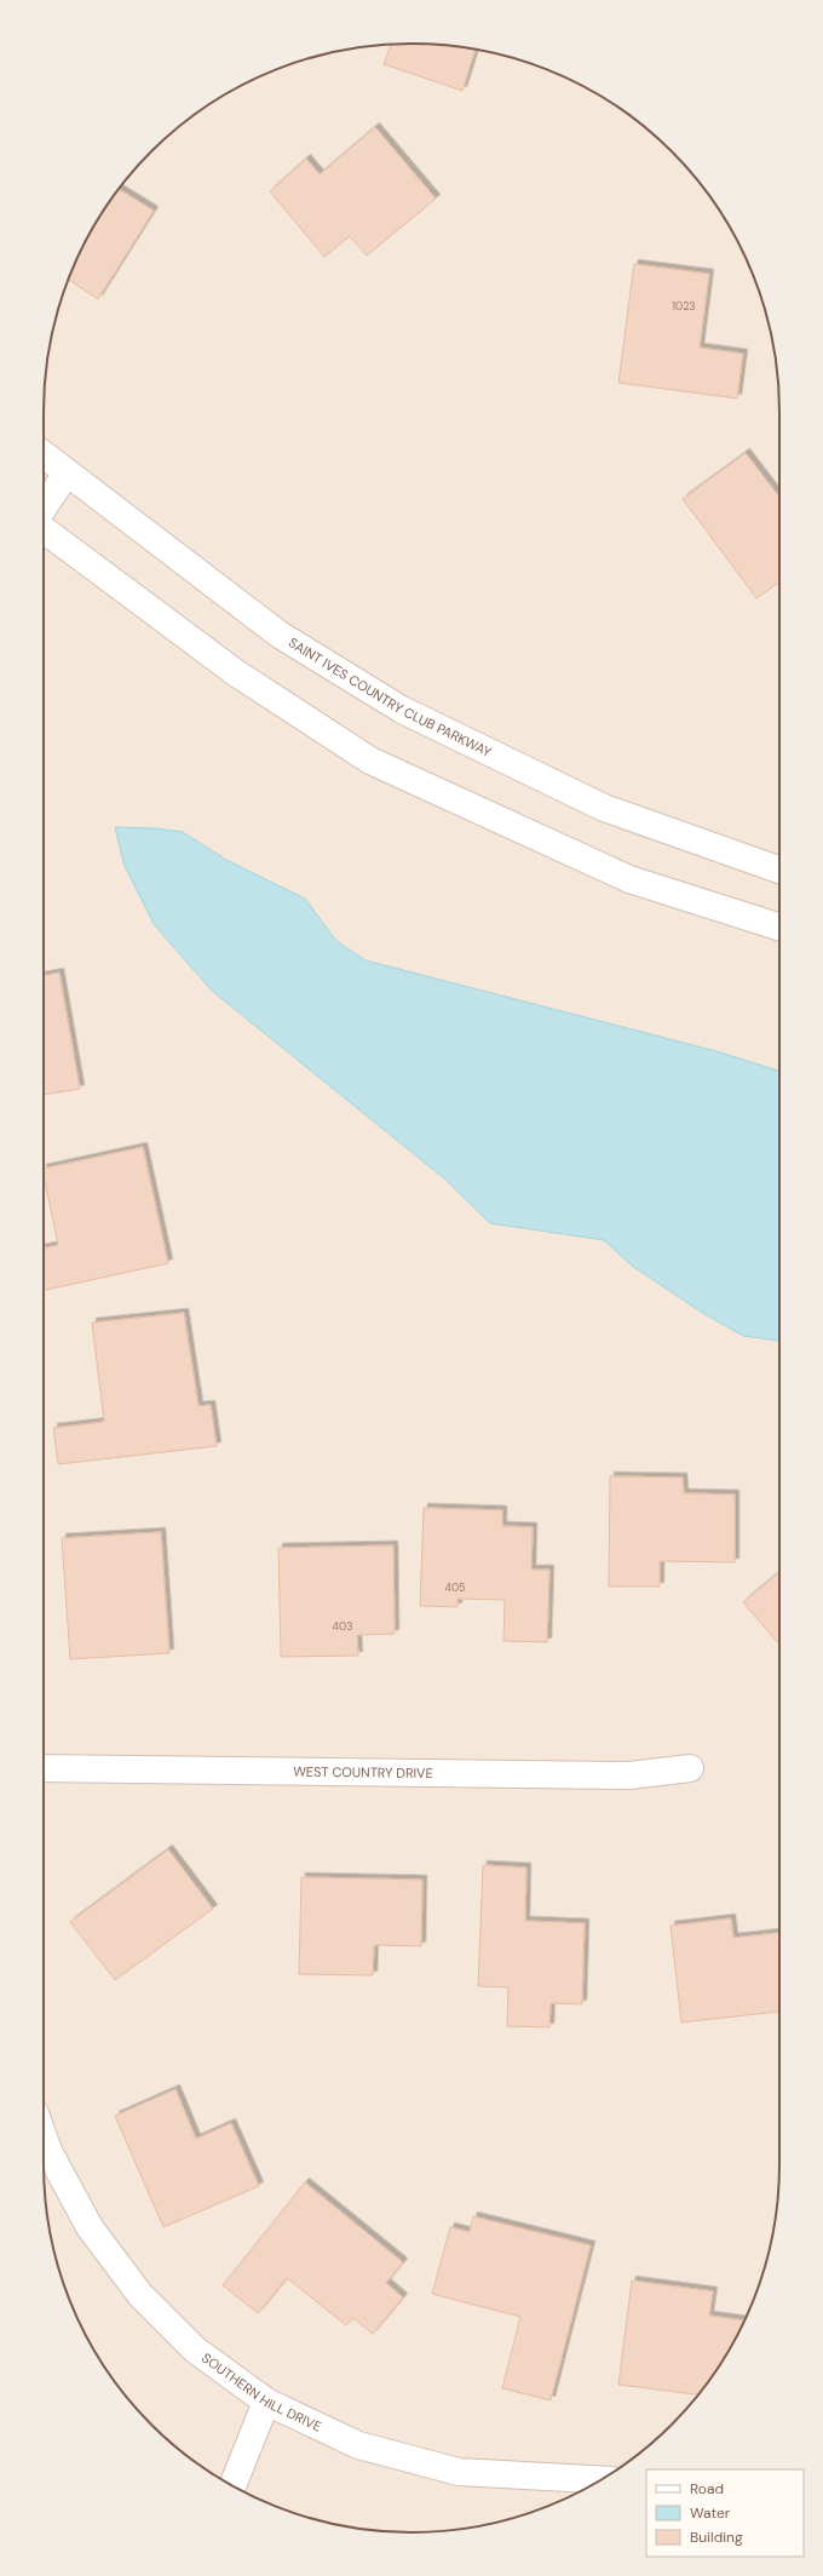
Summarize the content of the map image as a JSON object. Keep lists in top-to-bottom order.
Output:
{
  "streets": {
    "street": ["SAINT IVES COUNTRY CLUB PARKWAY", "WEST COUNTRY DRIVE", "SOUTHERN HILL DRIVE"]
  },
  "house_numbers": ["1023", "405", "403"],
  "legend": ["Road", "Water", "Building"]
}
